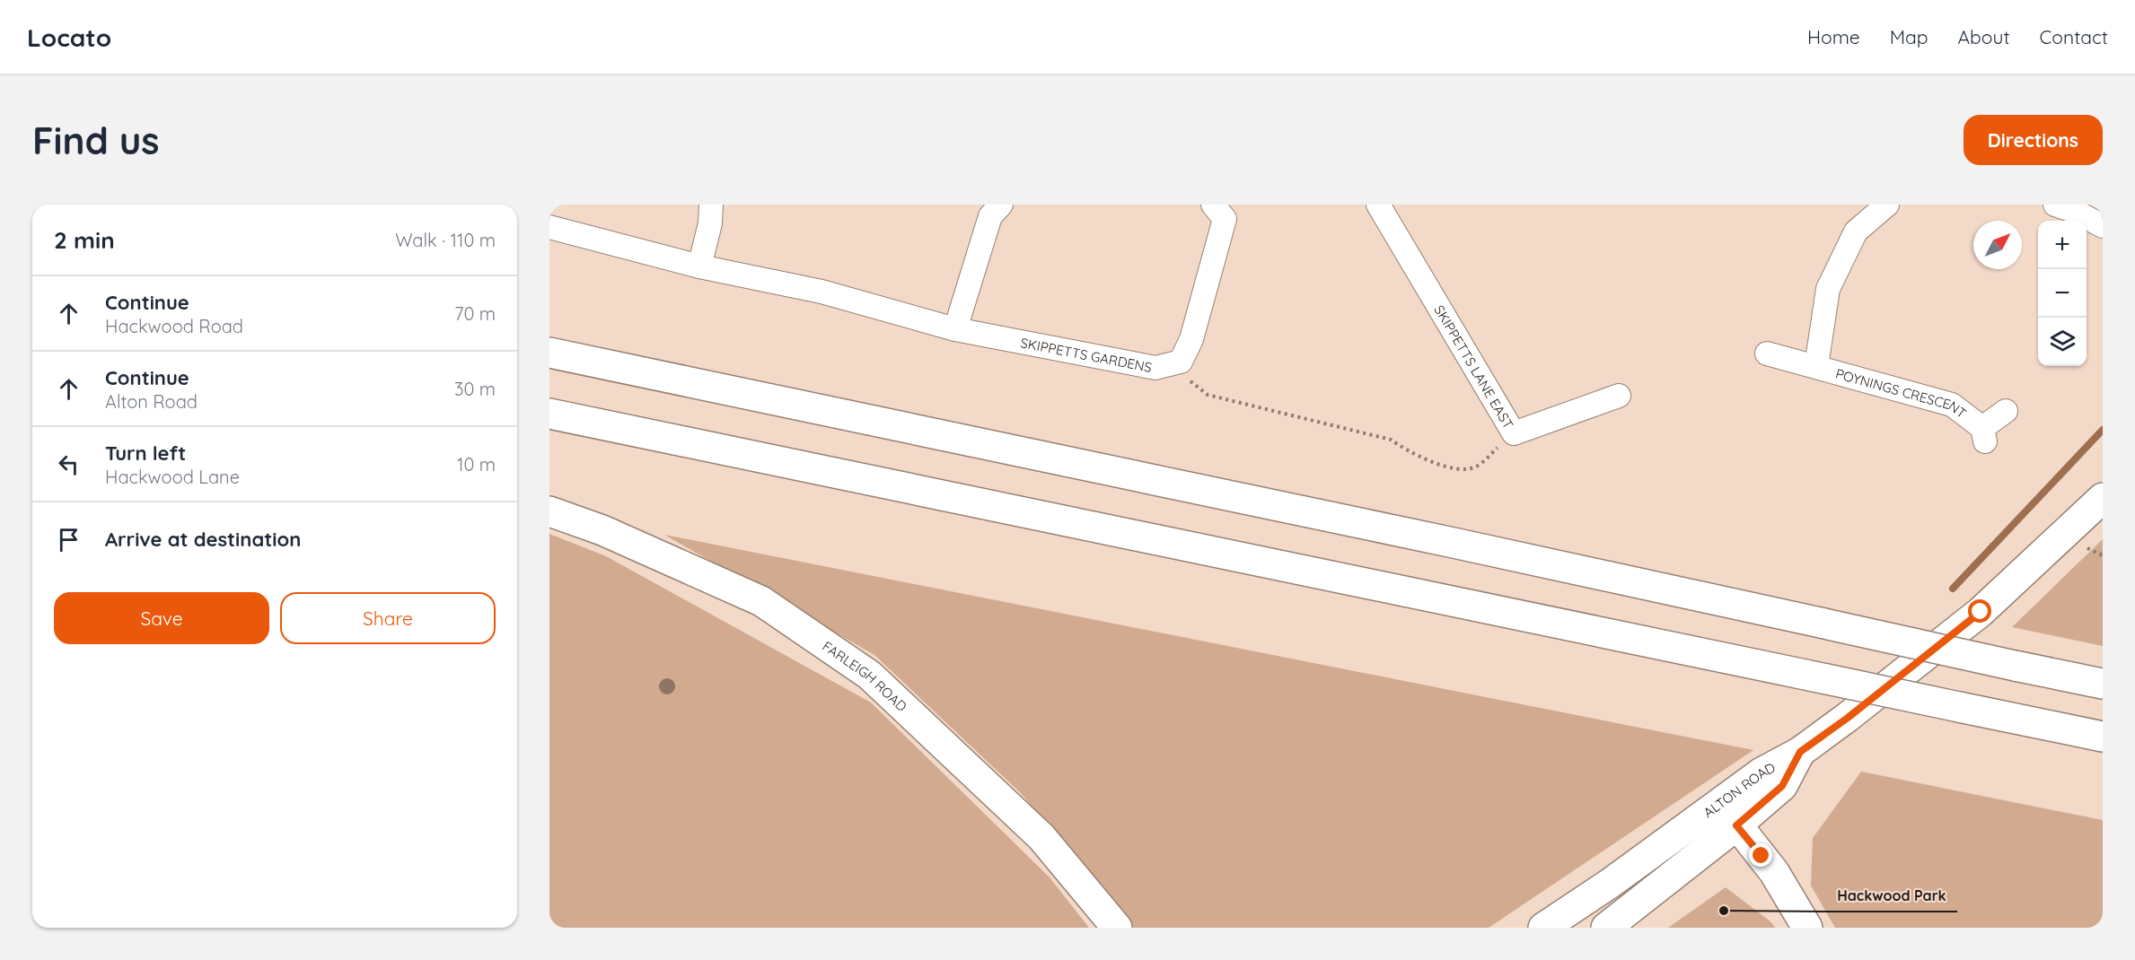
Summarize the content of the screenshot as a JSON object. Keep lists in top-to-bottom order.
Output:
{
  "streets": {
    "main road": ["FARLEIGH ROAD", "ALTON ROAD"],
    "street": ["SKIPPETTS GARDENS", "SKIPPETTS LANE EAST", "POYNINGS CRESCENT"]
  },
  "places": ["Hackwood Park"],
  "north": "top right",
  "page": {
    "header": "Locato",
    "nav": [
      "Home",
      "Map",
      "About",
      "Contact"
    ],
    "buttons": [
      "Directions",
      ["Save", "Share"]
    ],
    "title": "Find us",
    "heading": ["2 min", "Walk · 110 m"],
    "map_buttons": ["+", "−"],
    "list": [
      ["Continue", "Hackwood Road", "70 m"],
      ["Continue", "Alton Road", "30 m"],
      ["Turn left", "Hackwood Lane", "10 m"],
      "Arrive at destination"
    ]
  }
}
